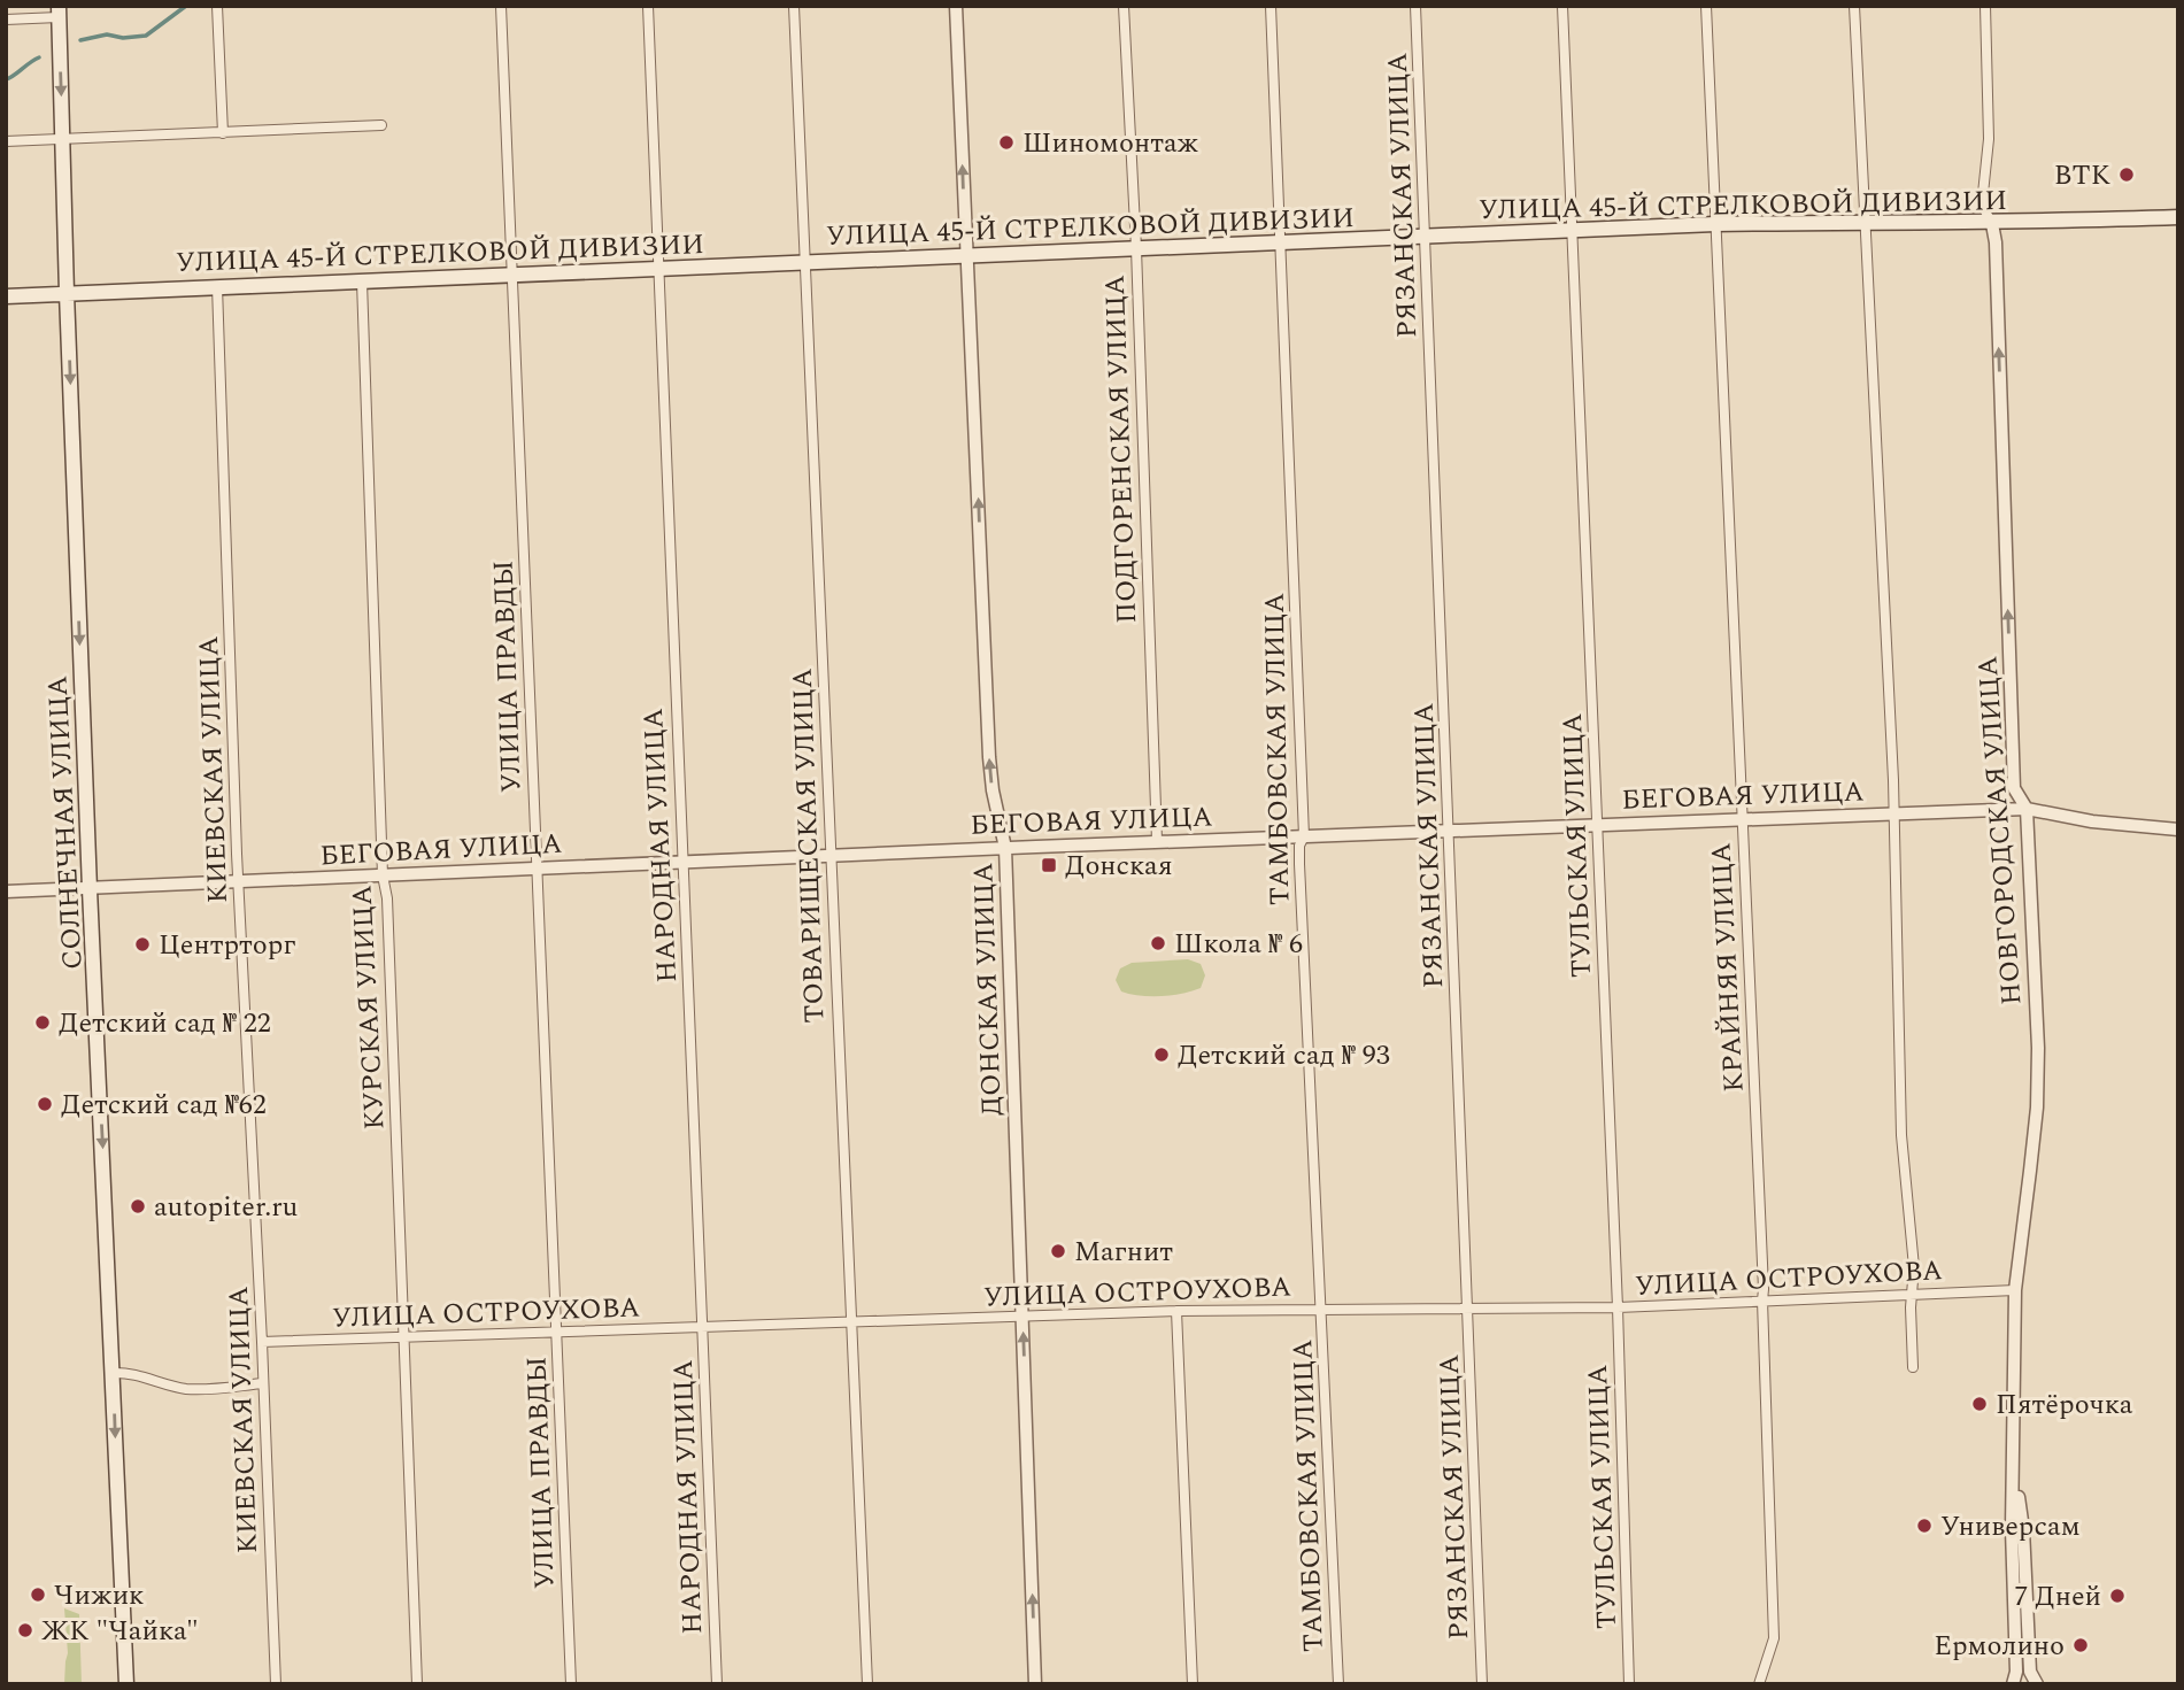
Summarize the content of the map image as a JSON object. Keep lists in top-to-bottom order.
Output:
{
  "streets": {
    "main road": ["УЛИЦА 45-Й СТРЕЛКОВОЙ ДИВИЗИИ", "СОЛНЕЧНАЯ УЛИЦА"],
    "street": [
      "РЯЗАНСКАЯ УЛИЦА",
      "ПОДГОРЕНСКАЯ УЛИЦА",
      "УЛИЦА ПРАВДЫ",
      "ТАМБОВСКАЯ УЛИЦА",
      "КИЕВСКАЯ УЛИЦА",
      "БЕГОВАЯ УЛИЦА",
      "НОВГОРОДСКАЯ УЛИЦА",
      "НАРОДНАЯ УЛИЦА",
      "ТОВАРИЩЕСКАЯ УЛИЦА",
      "ТУЛЬСКАЯ УЛИЦА",
      "КРАЙНЯЯ УЛИЦА",
      "ДОНСКАЯ УЛИЦА",
      "КУРСКАЯ УЛИЦА",
      "УЛИЦА ОСТРОУХОВА"
    ]
  },
  "crossings": [
    ["РЯЗАНСКАЯ УЛИЦА", "УЛИЦА 45-Й СТРЕЛКОВОЙ ДИВИЗИИ"],
    ["РЯЗАНСКАЯ УЛИЦА", "БЕГОВАЯ УЛИЦА"],
    ["РЯЗАНСКАЯ УЛИЦА", "УЛИЦА ОСТРОУХОВА"],
    ["УЛИЦА 45-Й СТРЕЛКОВОЙ ДИВИЗИИ", "ПОДГОРЕНСКАЯ УЛИЦА"],
    ["УЛИЦА 45-Й СТРЕЛКОВОЙ ДИВИЗИИ", "УЛИЦА ПРАВДЫ"],
    ["УЛИЦА 45-Й СТРЕЛКОВОЙ ДИВИЗИИ", "ТАМБОВСКАЯ УЛИЦА"],
    ["УЛИЦА 45-Й СТРЕЛКОВОЙ ДИВИЗИИ", "КИЕВСКАЯ УЛИЦА"],
    ["УЛИЦА 45-Й СТРЕЛКОВОЙ ДИВИЗИИ", "СОЛНЕЧНАЯ УЛИЦА"],
    ["УЛИЦА 45-Й СТРЕЛКОВОЙ ДИВИЗИИ", "НОВГОРОДСКАЯ УЛИЦА"],
    ["УЛИЦА 45-Й СТРЕЛКОВОЙ ДИВИЗИИ", "НАРОДНАЯ УЛИЦА"],
    ["УЛИЦА 45-Й СТРЕЛКОВОЙ ДИВИЗИИ", "ТОВАРИЩЕСКАЯ УЛИЦА"],
    ["УЛИЦА 45-Й СТРЕЛКОВОЙ ДИВИЗИИ", "ТУЛЬСКАЯ УЛИЦА"],
    ["УЛИЦА 45-Й СТРЕЛКОВОЙ ДИВИЗИИ", "КРАЙНЯЯ УЛИЦА"],
    ["УЛИЦА 45-Й СТРЕЛКОВОЙ ДИВИЗИИ", "ДОНСКАЯ УЛИЦА"],
    ["УЛИЦА 45-Й СТРЕЛКОВОЙ ДИВИЗИИ", "КУРСКАЯ УЛИЦА"],
    ["ПОДГОРЕНСКАЯ УЛИЦА", "БЕГОВАЯ УЛИЦА"],
    ["УЛИЦА ПРАВДЫ", "БЕГОВАЯ УЛИЦА"],
    ["УЛИЦА ПРАВДЫ", "УЛИЦА ОСТРОУХОВА"],
    ["ТАМБОВСКАЯ УЛИЦА", "БЕГОВАЯ УЛИЦА"],
    ["ТАМБОВСКАЯ УЛИЦА", "УЛИЦА ОСТРОУХОВА"],
    ["КИЕВСКАЯ УЛИЦА", "БЕГОВАЯ УЛИЦА"],
    ["КИЕВСКАЯ УЛИЦА", "УЛИЦА ОСТРОУХОВА"],
    ["БЕГОВАЯ УЛИЦА", "СОЛНЕЧНАЯ УЛИЦА"],
    ["БЕГОВАЯ УЛИЦА", "НОВГОРОДСКАЯ УЛИЦА"],
    ["БЕГОВАЯ УЛИЦА", "НАРОДНАЯ УЛИЦА"],
    ["БЕГОВАЯ УЛИЦА", "ТОВАРИЩЕСКАЯ УЛИЦА"],
    ["БЕГОВАЯ УЛИЦА", "ТУЛЬСКАЯ УЛИЦА"],
    ["БЕГОВАЯ УЛИЦА", "КРАЙНЯЯ УЛИЦА"],
    ["БЕГОВАЯ УЛИЦА", "ДОНСКАЯ УЛИЦА"],
    ["БЕГОВАЯ УЛИЦА", "КУРСКАЯ УЛИЦА"],
    ["НОВГОРОДСКАЯ УЛИЦА", "УЛИЦА ОСТРОУХОВА"],
    ["НАРОДНАЯ УЛИЦА", "УЛИЦА ОСТРОУХОВА"],
    ["ТОВАРИЩЕСКАЯ УЛИЦА", "УЛИЦА ОСТРОУХОВА"],
    ["ТУЛЬСКАЯ УЛИЦА", "УЛИЦА ОСТРОУХОВА"],
    ["КРАЙНЯЯ УЛИЦА", "УЛИЦА ОСТРОУХОВА"],
    ["ДОНСКАЯ УЛИЦА", "УЛИЦА ОСТРОУХОВА"],
    ["КУРСКАЯ УЛИЦА", "УЛИЦА ОСТРОУХОВА"]
  ],
  "one_way": ["СОЛНЕЧНАЯ УЛИЦА", "ДОНСКАЯ УЛИЦА"],
  "places": {
    "other": [
      "Шиномонтаж",
      "ВТК",
      "Школа № 6",
      "Центрторг",
      "Детский сад № 22",
      "Детский сад № 93",
      "Детский сад №62",
      "autopiter.ru",
      "Магнит",
      "Пятёрочка",
      "Универсам",
      "Чижик",
      "7 Дней",
      "ЖК \"Чайка\"",
      "Ермолино"
    ],
    "transit": ["Донская"]
  }
}
